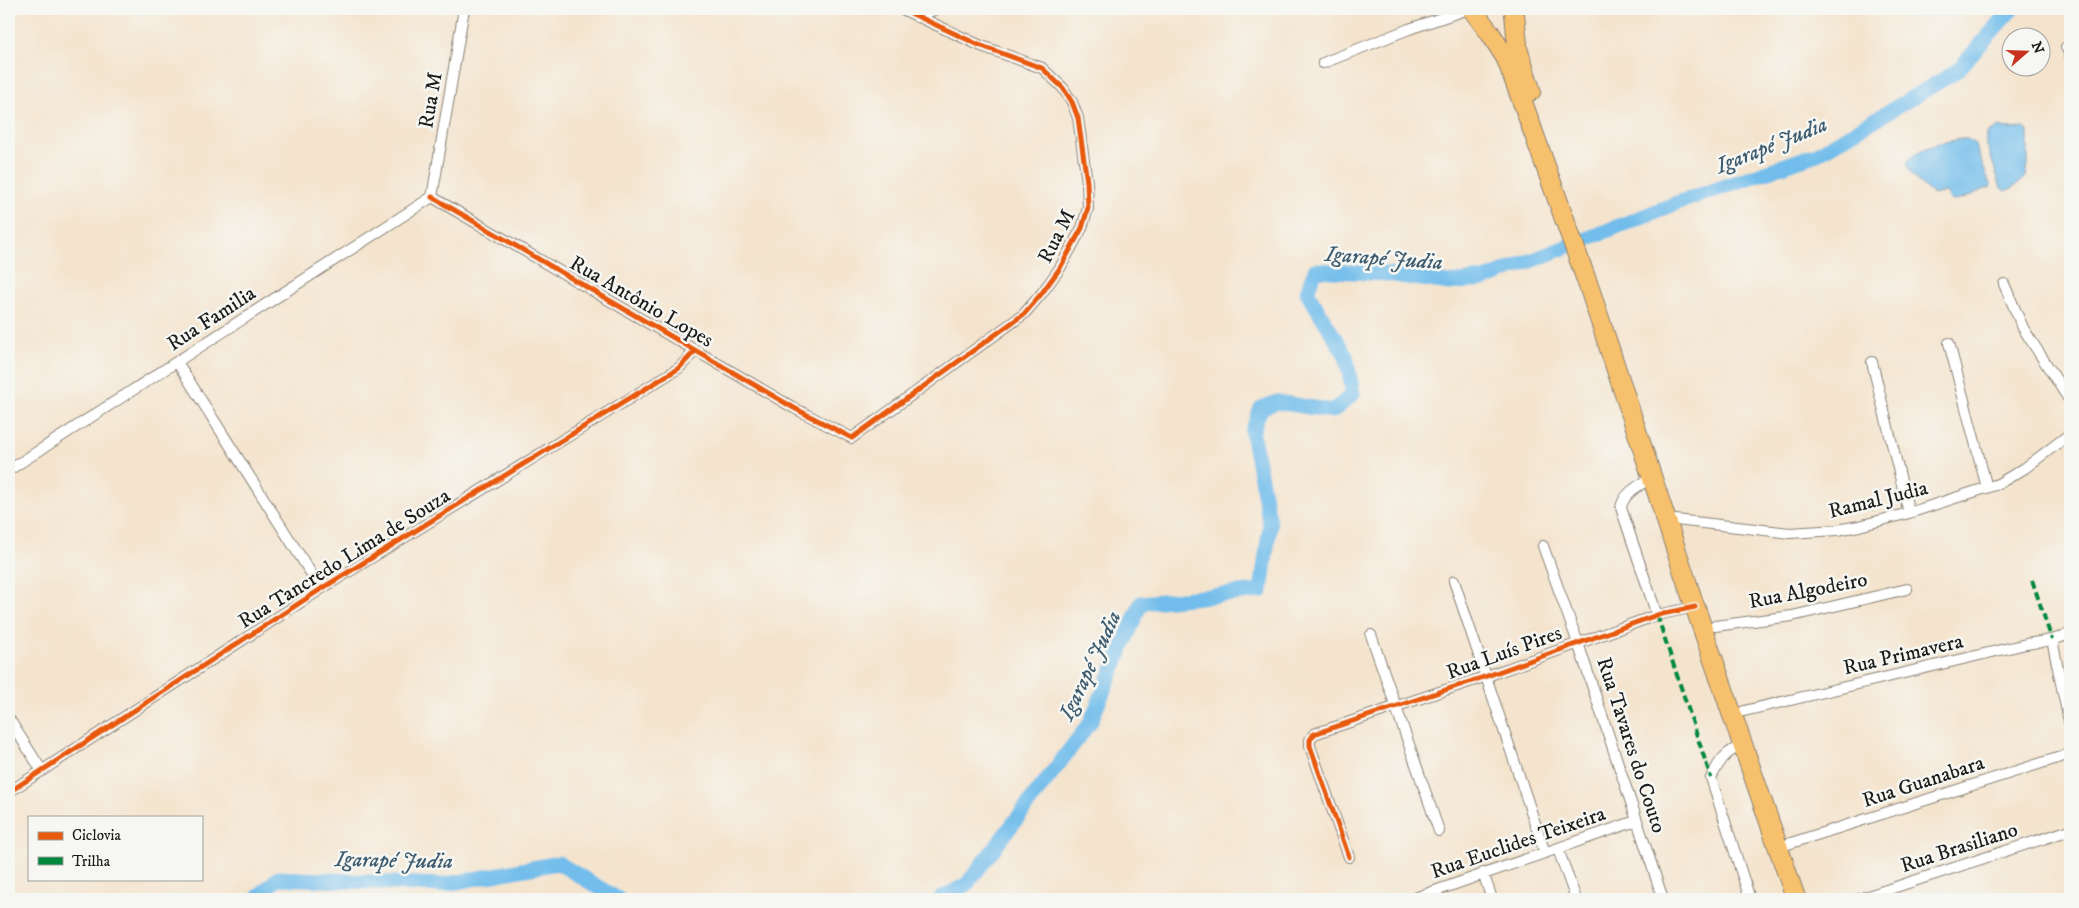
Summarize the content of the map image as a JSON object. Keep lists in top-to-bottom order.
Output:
{
  "streets": {
    "street": [
      "Rua M",
      "Rua Antônio Lopes",
      "Rua Familia",
      "Ramal Judia",
      "Rua Tancredo Lima de Souza",
      "Rua Algodeiro",
      "Rua Luís Pires",
      "Rua Primavera",
      "Rua Tavares do Couto",
      "Rua Guanabara",
      "Rua Euclides Teixeira",
      "Rua Brasiliano"
    ]
  },
  "crossings": [
    ["Rua M", "Rua Antônio Lopes"],
    ["Rua M", "Rua Familia"],
    ["Rua Antônio Lopes", "Rua Familia"],
    ["Rua Antônio Lopes", "Rua Tancredo Lima de Souza"],
    ["Rua Luís Pires", "Rua Tavares do Couto"],
    ["Rua Tavares do Couto", "Rua Euclides Teixeira"]
  ],
  "water": ["Igarapé Judia"],
  "legend": ["Ciclovia", "Trilha"],
  "north": "right"
}
